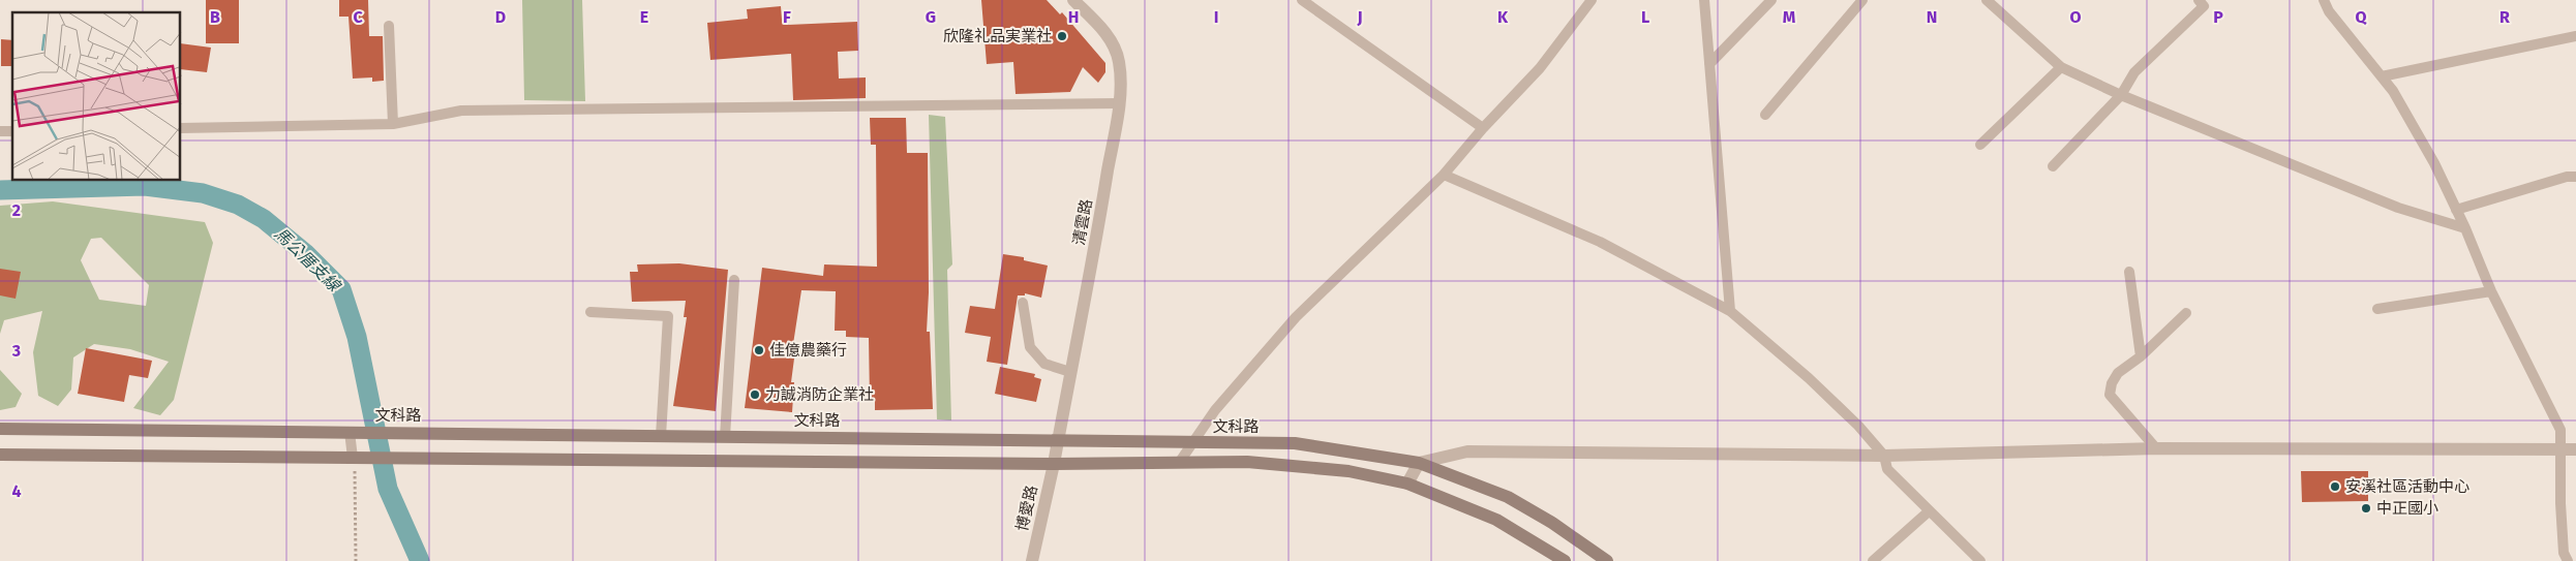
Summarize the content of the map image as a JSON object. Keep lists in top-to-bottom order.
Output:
{
  "streets": {
    "main road": ["文科路"],
    "street": ["清雲路", "博愛路"]
  },
  "crossings": [
    ["清雲路", "文科路"],
    ["清雲路", "博愛路"]
  ],
  "water": ["馬公厝支線"],
  "places": [
    "欣隆礼品実業社",
    "佳億農藥行",
    "力誠消防企業社",
    "安溪社區活動中心",
    "中正國小"
  ],
  "grid": {
    "columns": [
      "B",
      "C",
      "D",
      "E",
      "F",
      "G",
      "H",
      "I",
      "J",
      "K",
      "L",
      "M",
      "N",
      "O",
      "P",
      "Q",
      "R"
    ],
    "rows": ["2", "3", "4"]
  }
}
